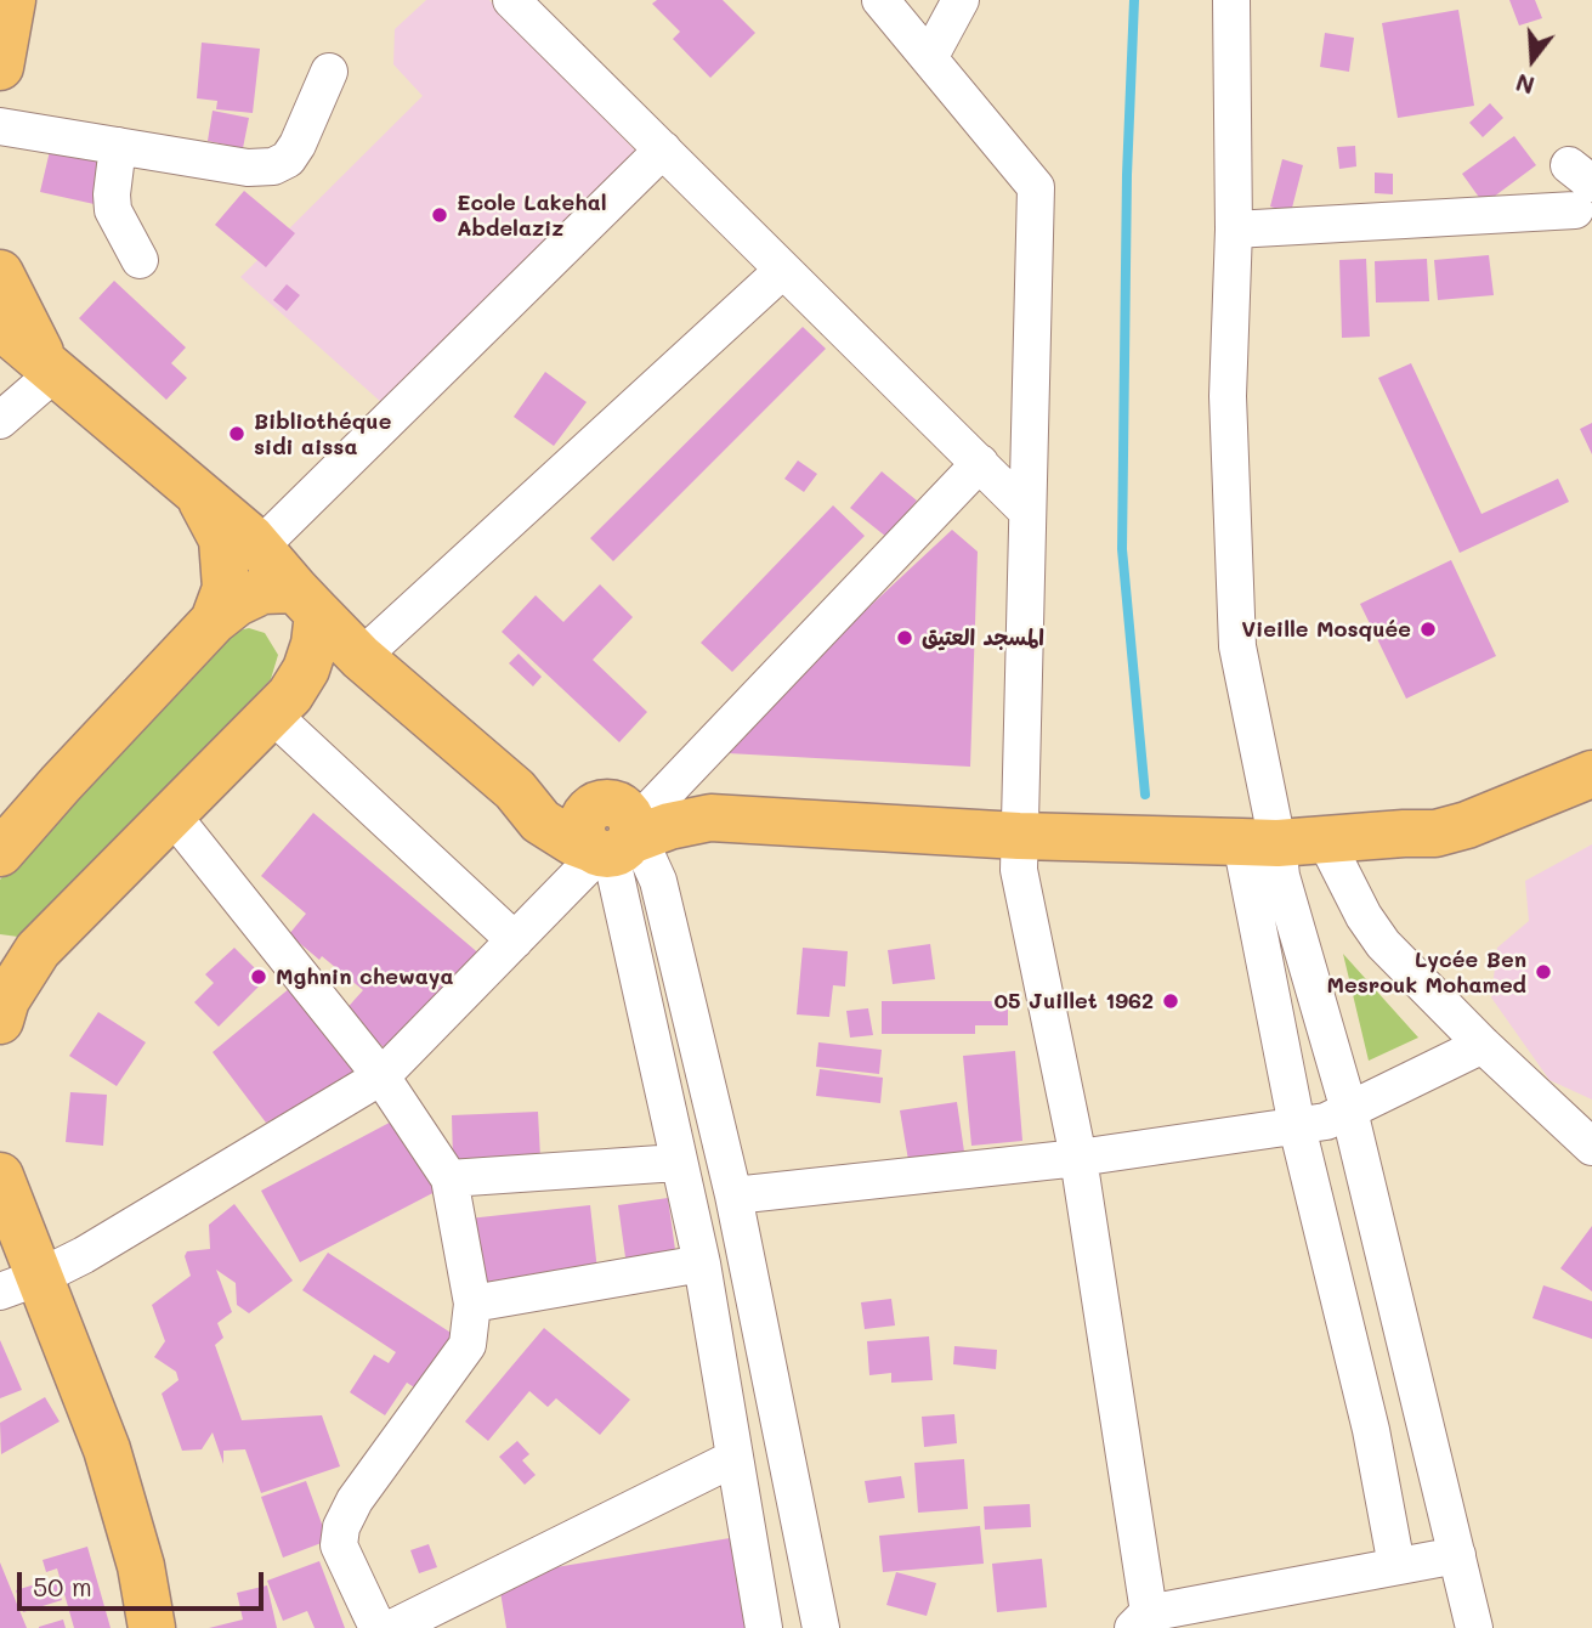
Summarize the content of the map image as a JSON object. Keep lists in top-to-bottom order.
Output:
{
  "places": [
    "Ecole Lakehal Abdelaziz",
    "Bibliothéque sidi aissa",
    "Vieille Mosquée",
    "المسجد العتيق",
    "Lycée Ben Mesrouk Mohamed",
    "Mghnin chewaya",
    "05 Juillet 1962"
  ],
  "scale_bar": "50 m",
  "north": "bottom"
}
